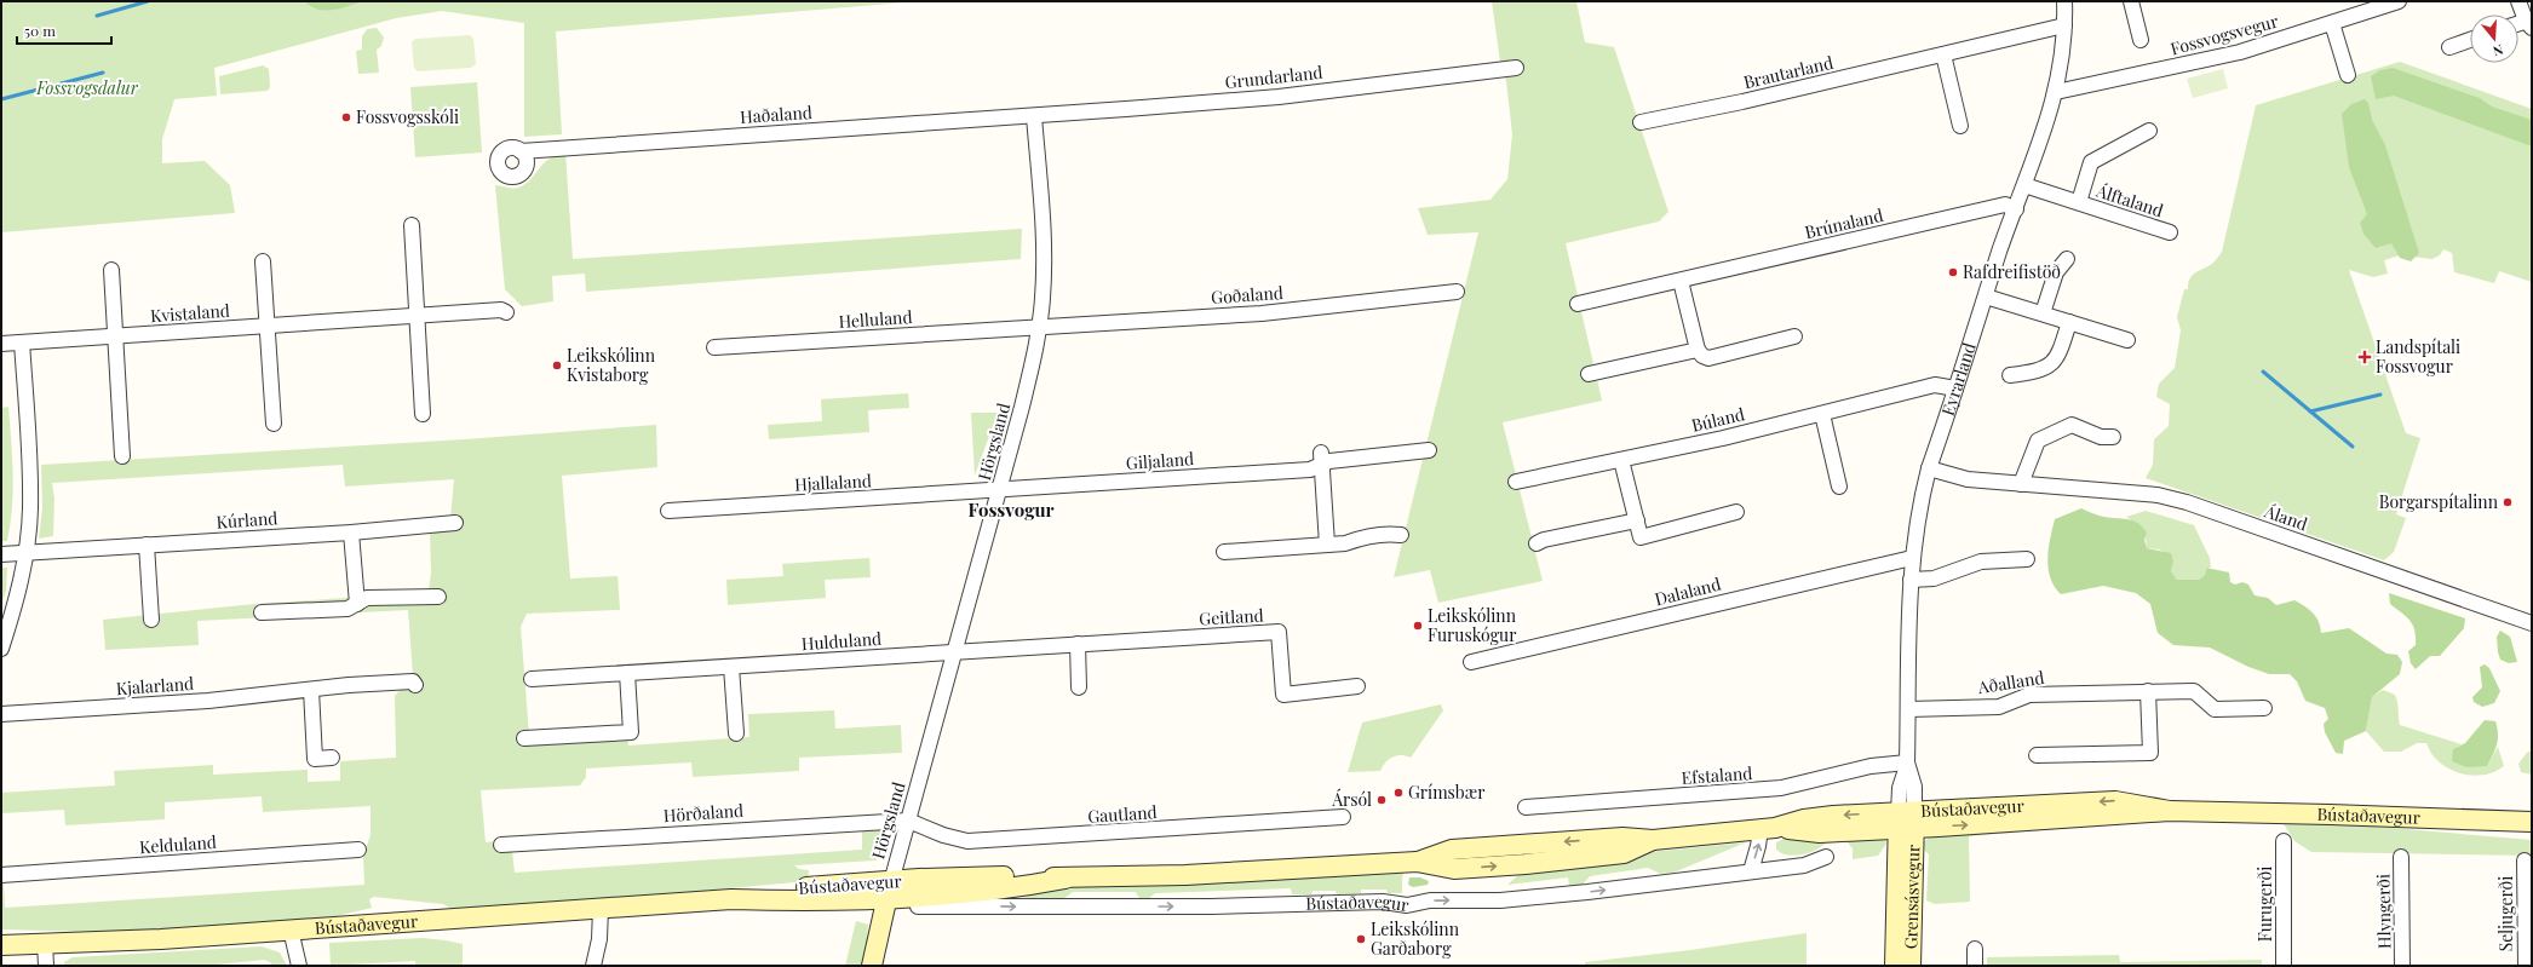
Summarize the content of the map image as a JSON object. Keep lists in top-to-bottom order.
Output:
{
  "streets": {
    "main road": ["Bústaðavegur", "Grensásvegur"],
    "street": [
      "Fossvogsvegur",
      "Brautarland",
      "Grundarland",
      "Haðaland",
      "Álftaland",
      "Brúnaland",
      "Goðaland",
      "Kvistaland",
      "Helluland",
      "Eyrarland",
      "Búland",
      "Hörgsland",
      "Giljaland",
      "Hjallaland",
      "Áland",
      "Kúrland",
      "Dalaland",
      "Geitland",
      "Hulduland",
      "Aðalland",
      "Kjalarland",
      "Efstaland",
      "Hörðaland",
      "Gautland",
      "Kelduland",
      "Furugerði",
      "Hlyngerði",
      "Seljugerði"
    ]
  },
  "crossings": [
    ["Fossvogsvegur", "Eyrarland"],
    ["Brautarland", "Eyrarland"],
    ["Grundarland", "Haðaland"],
    ["Grundarland", "Hörgsland"],
    ["Haðaland", "Hörgsland"],
    ["Álftaland", "Eyrarland"],
    ["Brúnaland", "Eyrarland"],
    ["Goðaland", "Helluland"],
    ["Goðaland", "Hörgsland"],
    ["Helluland", "Hörgsland"],
    ["Eyrarland", "Búland"],
    ["Eyrarland", "Áland"],
    ["Eyrarland", "Dalaland"],
    ["Eyrarland", "Aðalland"],
    ["Eyrarland", "Efstaland"],
    ["Eyrarland", "Bústaðavegur"],
    ["Eyrarland", "Grensásvegur"],
    ["Hörgsland", "Giljaland"],
    ["Hörgsland", "Hjallaland"],
    ["Hörgsland", "Geitland"],
    ["Hörgsland", "Hulduland"],
    ["Hörgsland", "Bústaðavegur"],
    ["Hörgsland", "Hörðaland"],
    ["Hörgsland", "Gautland"],
    ["Giljaland", "Hjallaland"],
    ["Geitland", "Hulduland"],
    ["Bústaðavegur", "Grensásvegur"],
    ["Hörðaland", "Gautland"]
  ],
  "districts": ["Fossvogur"],
  "parks": ["Fossvogsdalur"],
  "places": {
    "other": [
      "Fossvogsskóli",
      "Rafdreifistöð",
      "Leikskólinn Kvistaborg",
      "Borgarspítalinn",
      "Leikskólinn Furuskógur",
      "Grímsbær",
      "Ársól",
      "Leikskólinn Garðaborg"
    ],
    "health": ["Landspítali Fossvogur"]
  },
  "scale_bar": "50 m",
  "north": "bottom"
}
